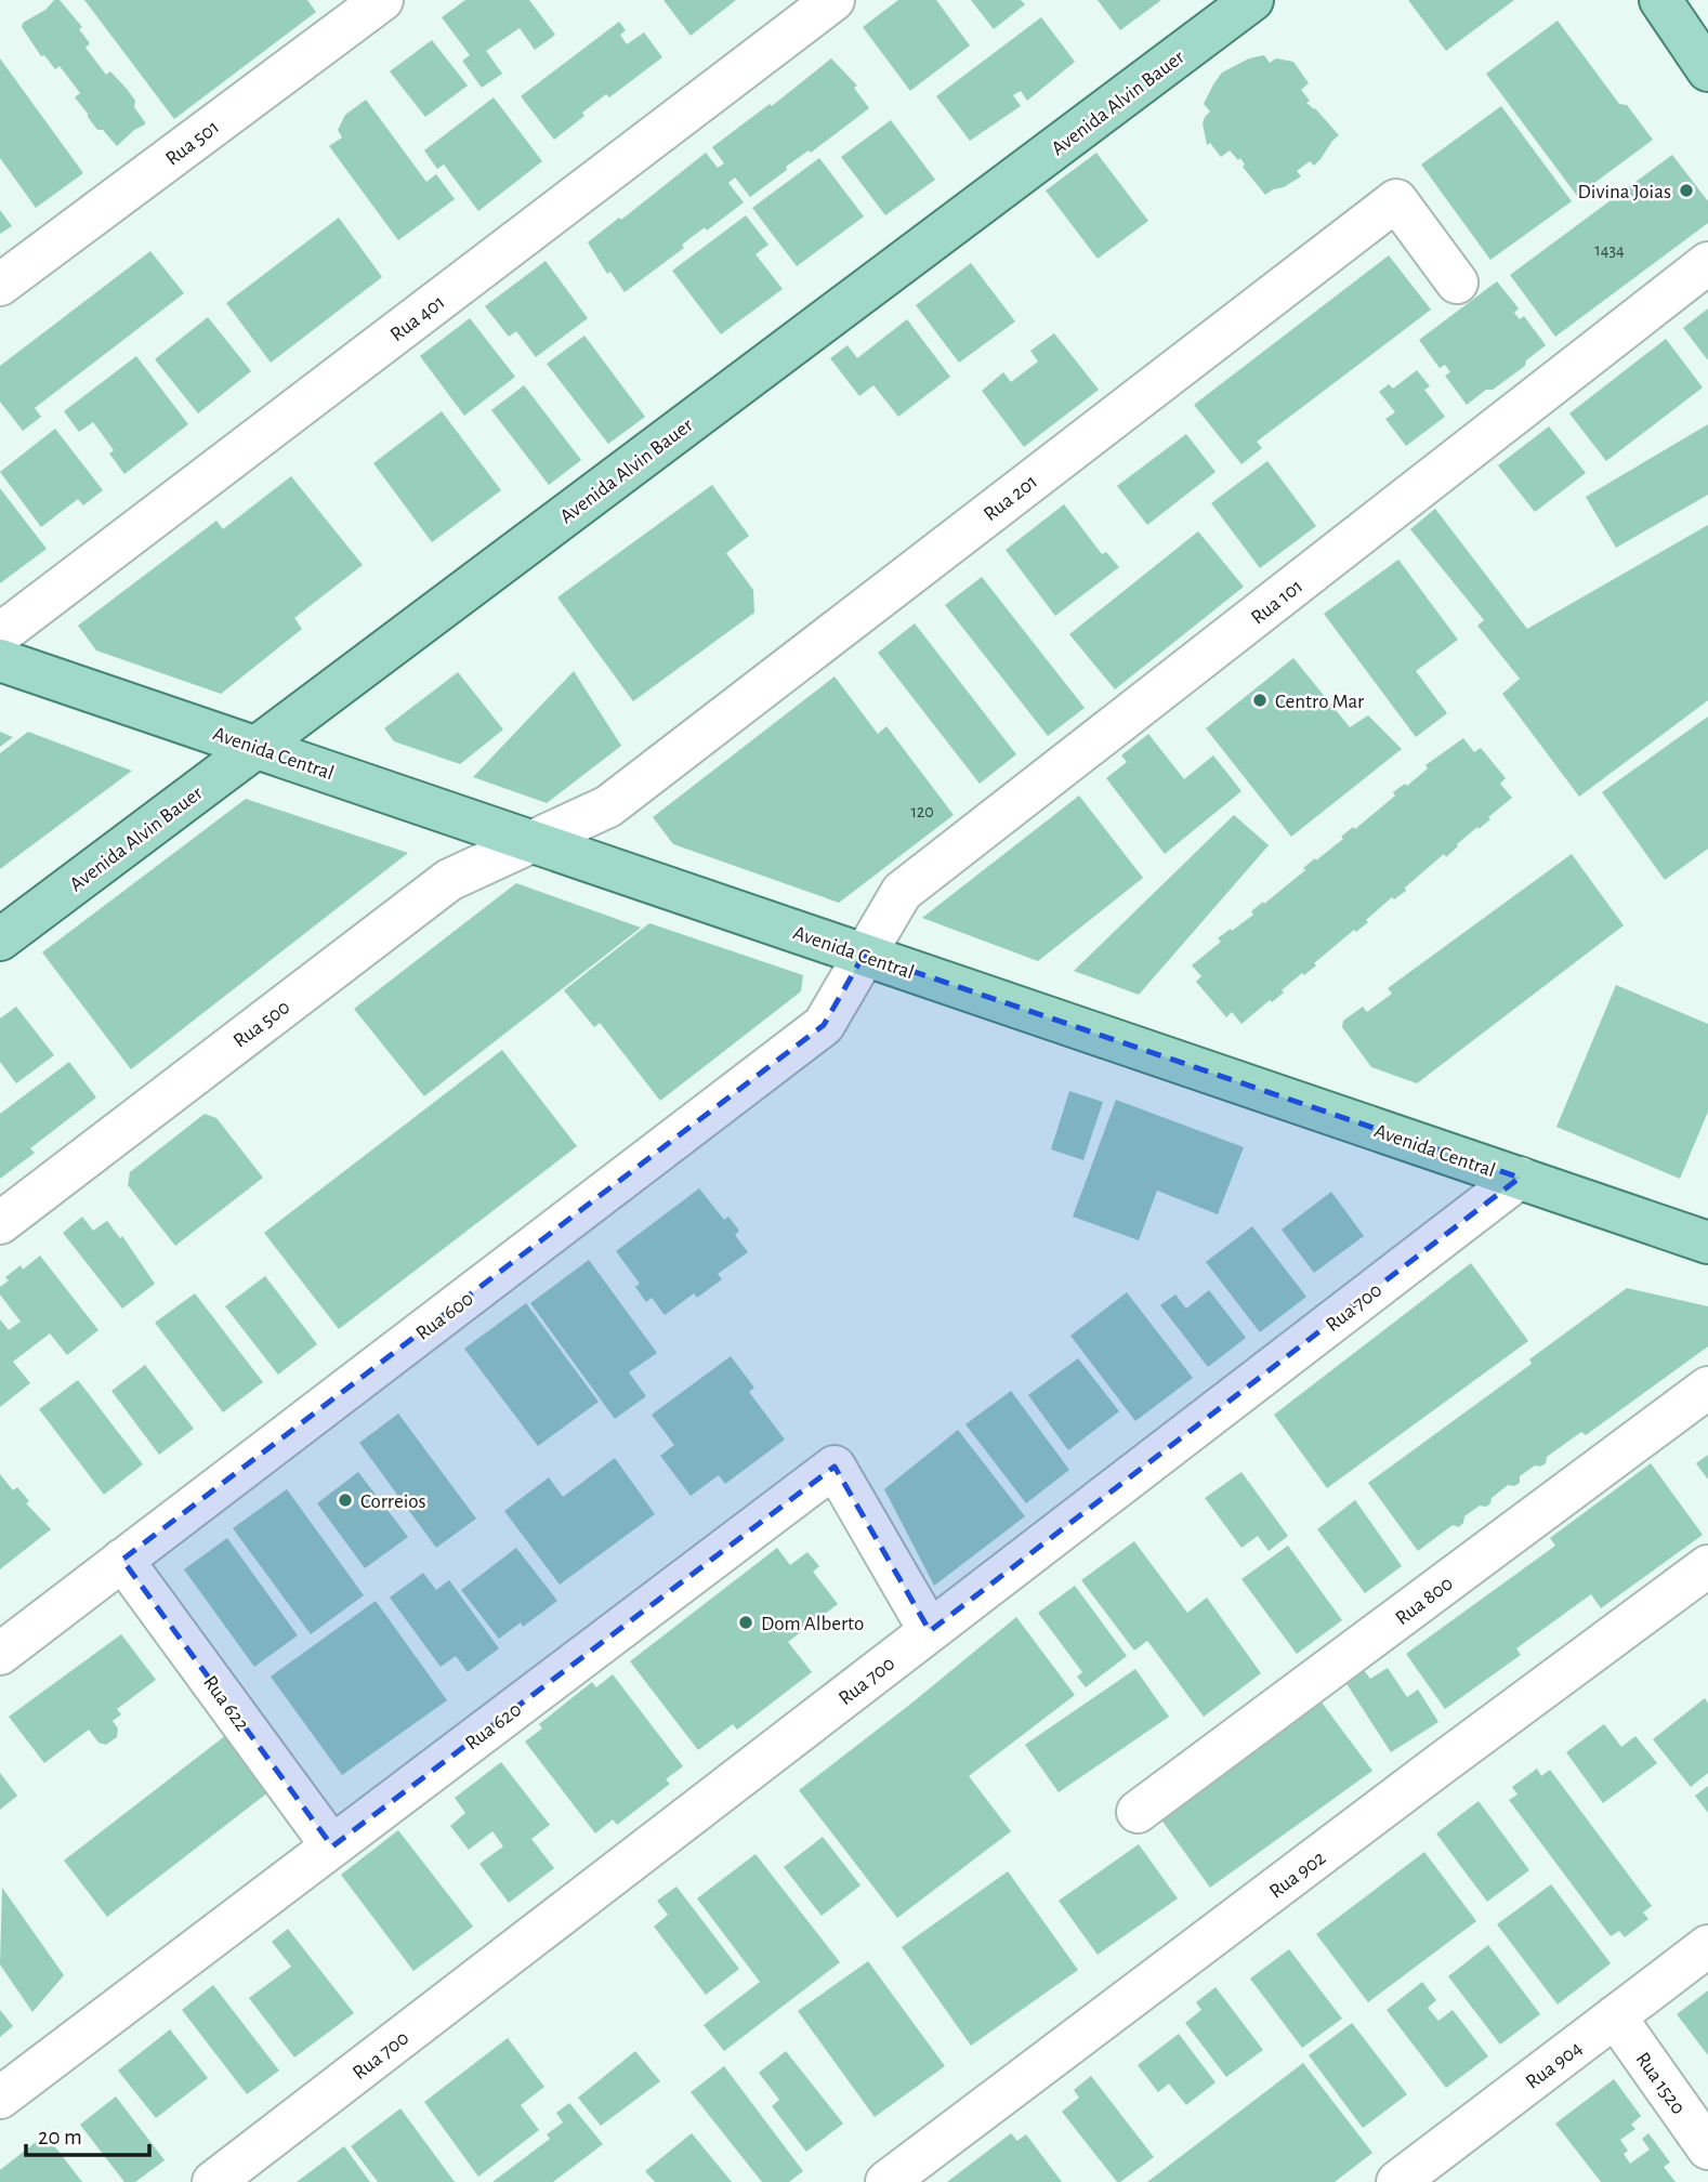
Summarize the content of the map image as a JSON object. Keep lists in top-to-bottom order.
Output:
{
  "streets": {
    "main road": ["Avenida Alvin Bauer", "Avenida Central"],
    "street": [
      "Rua 501",
      "Rua 401",
      "Rua 201",
      "Rua 101",
      "Rua 500",
      "Rua 700",
      "Rua 600",
      "Rua 800",
      "Rua 622",
      "Rua 620",
      "Rua 902",
      "Rua 904",
      "Rua 1520"
    ]
  },
  "crossings": [
    ["Avenida Alvin Bauer", "Avenida Central"],
    ["Rua 201", "Avenida Central"],
    ["Rua 201", "Rua 500"],
    ["Rua 101", "Avenida Central"],
    ["Rua 101", "Rua 600"],
    ["Avenida Central", "Rua 500"],
    ["Avenida Central", "Rua 700"],
    ["Avenida Central", "Rua 600"],
    ["Rua 700", "Rua 620"],
    ["Rua 600", "Rua 622"],
    ["Rua 622", "Rua 620"],
    ["Rua 904", "Rua 1520"]
  ],
  "places": [
    "Divina Joias",
    "Centro Mar",
    "Correios",
    "Dom Alberto"
  ],
  "house_numbers": ["1434", "120"],
  "scale_bar": "20 m"
}
